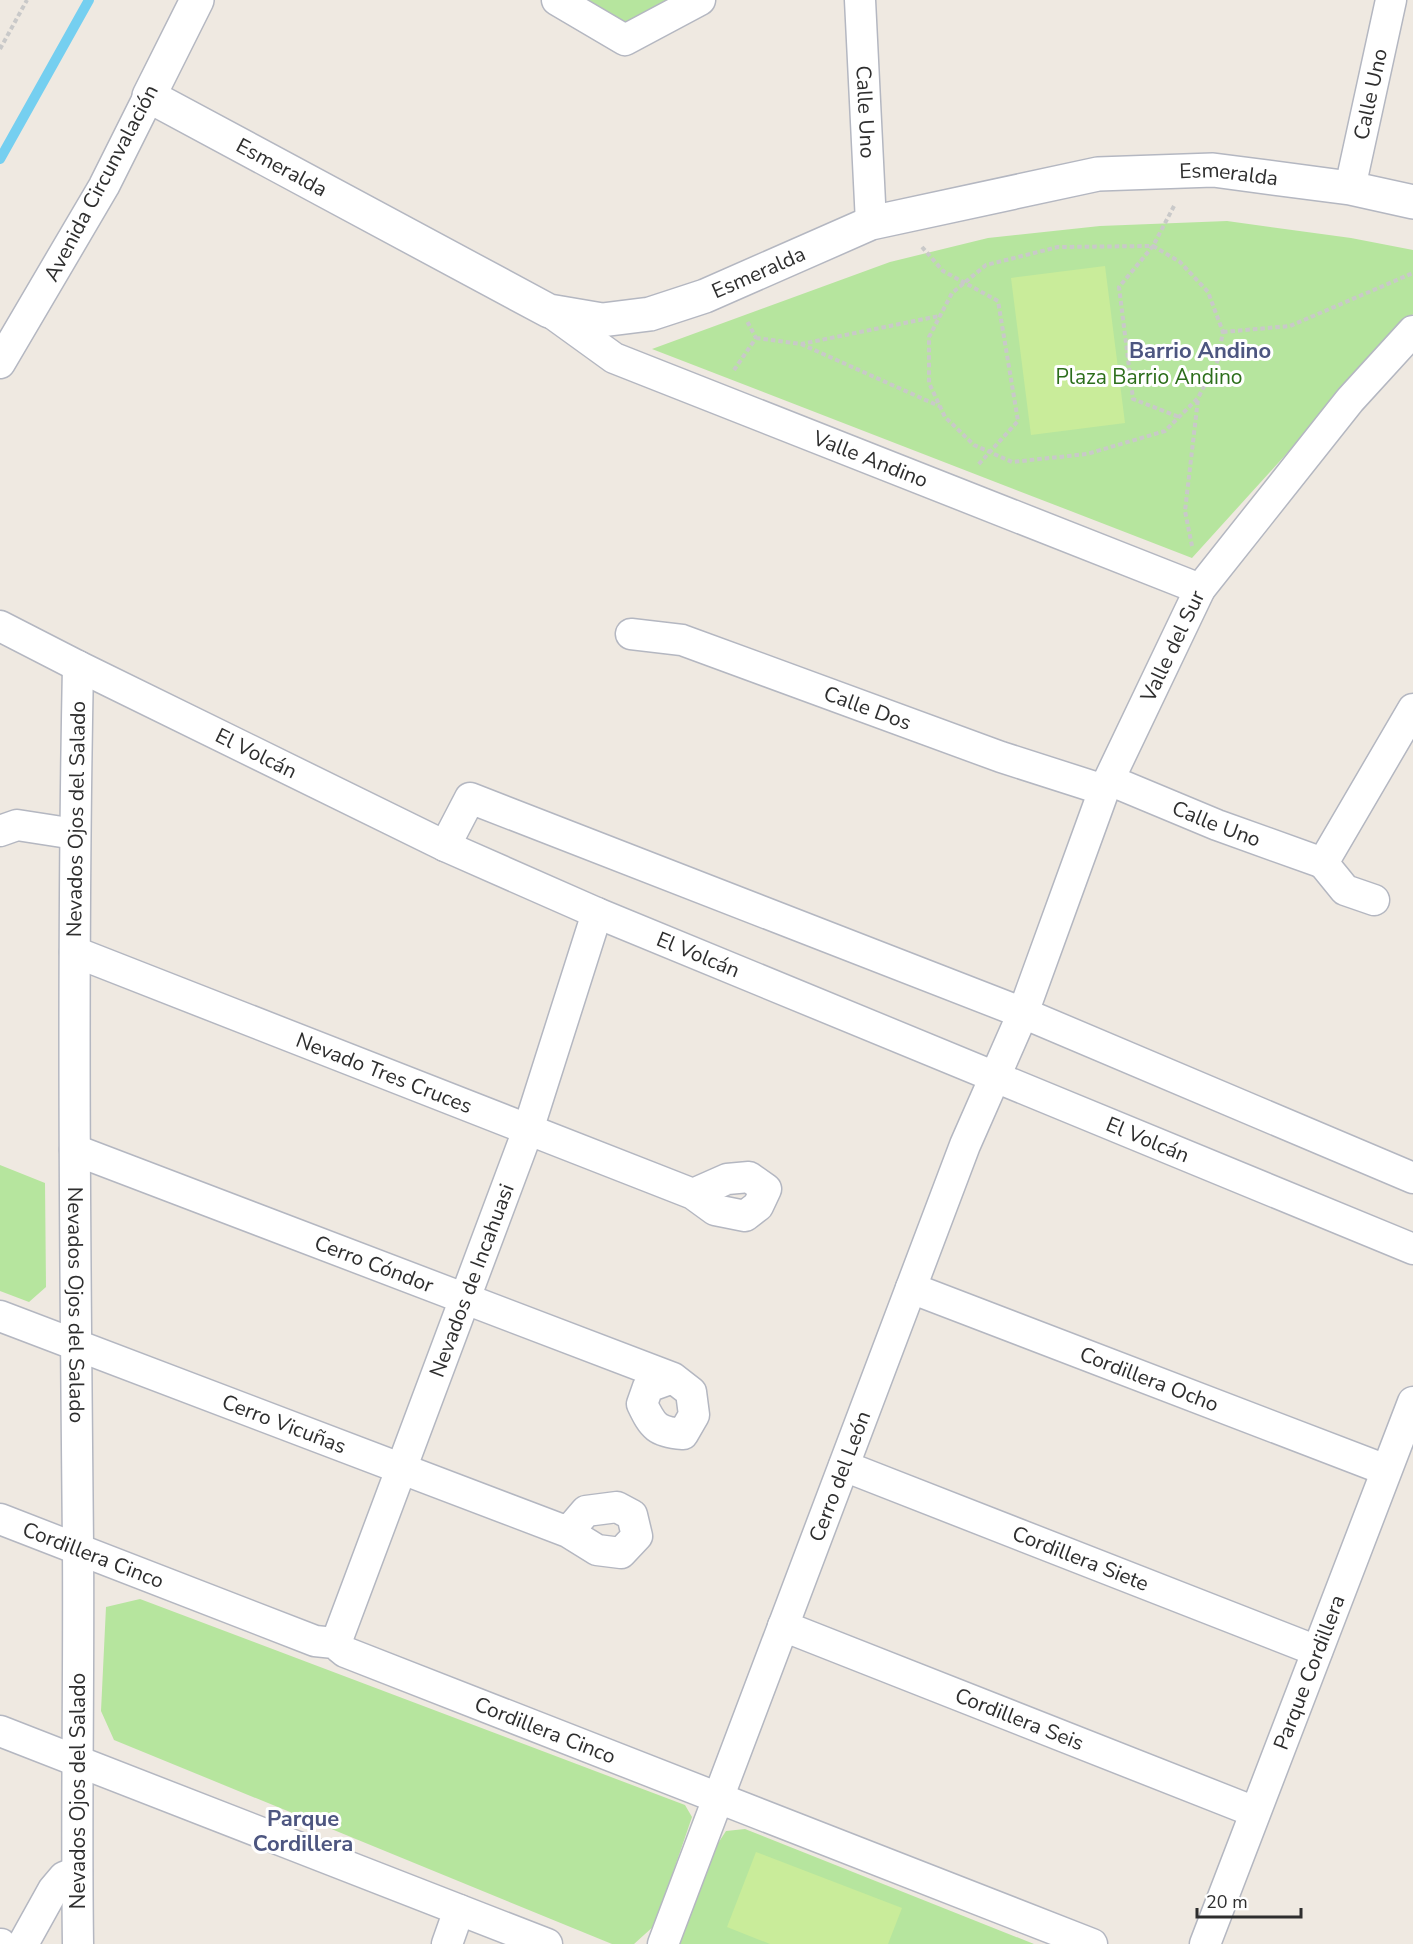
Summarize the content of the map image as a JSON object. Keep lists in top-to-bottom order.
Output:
{
  "streets": {
    "street": [
      "Calle Uno",
      "Esmeralda",
      "Avenida Circunvalación",
      "Valle Andino",
      "Valle del Sur",
      "Calle Dos",
      "El Volcán",
      "Nevados Ojos del Salado",
      "Nevado Tres Cruces",
      "Cerro Cóndor",
      "Nevados de Incahuasi",
      "Cordillera Ocho",
      "Cerro Vicuñas",
      "Cerro del León",
      "Cordillera Cinco",
      "Cordillera Siete",
      "Parque Cordillera",
      "Cordillera Seis"
    ]
  },
  "crossings": [
    ["Calle Uno", "Esmeralda"],
    ["Calle Uno", "Valle del Sur"],
    ["Calle Uno", "Calle Dos"],
    ["Esmeralda", "Avenida Circunvalación"],
    ["Esmeralda", "Valle Andino"],
    ["Valle Andino", "Valle del Sur"],
    ["Valle del Sur", "Calle Dos"],
    ["Valle del Sur", "Cerro del León"],
    ["El Volcán", "Nevados Ojos del Salado"],
    ["El Volcán", "Nevados de Incahuasi"],
    ["El Volcán", "Cerro del León"],
    ["Nevados Ojos del Salado", "Nevado Tres Cruces"],
    ["Nevados Ojos del Salado", "Cerro Cóndor"],
    ["Nevados Ojos del Salado", "Cerro Vicuñas"],
    ["Nevados Ojos del Salado", "Cordillera Cinco"],
    ["Nevado Tres Cruces", "Nevados de Incahuasi"],
    ["Cerro Cóndor", "Nevados de Incahuasi"],
    ["Nevados de Incahuasi", "Cerro Vicuñas"],
    ["Nevados de Incahuasi", "Cordillera Cinco"],
    ["Cordillera Ocho", "Cerro del León"],
    ["Cordillera Ocho", "Parque Cordillera"],
    ["Cerro del León", "Cordillera Cinco"],
    ["Cerro del León", "Cordillera Siete"],
    ["Cerro del León", "Cordillera Seis"],
    ["Cordillera Siete", "Parque Cordillera"],
    ["Parque Cordillera", "Cordillera Seis"]
  ],
  "districts": ["Barrio Andino", "Parque Cordillera"],
  "parks": ["Plaza Barrio Andino"],
  "scale_bar": "20 m"
}
